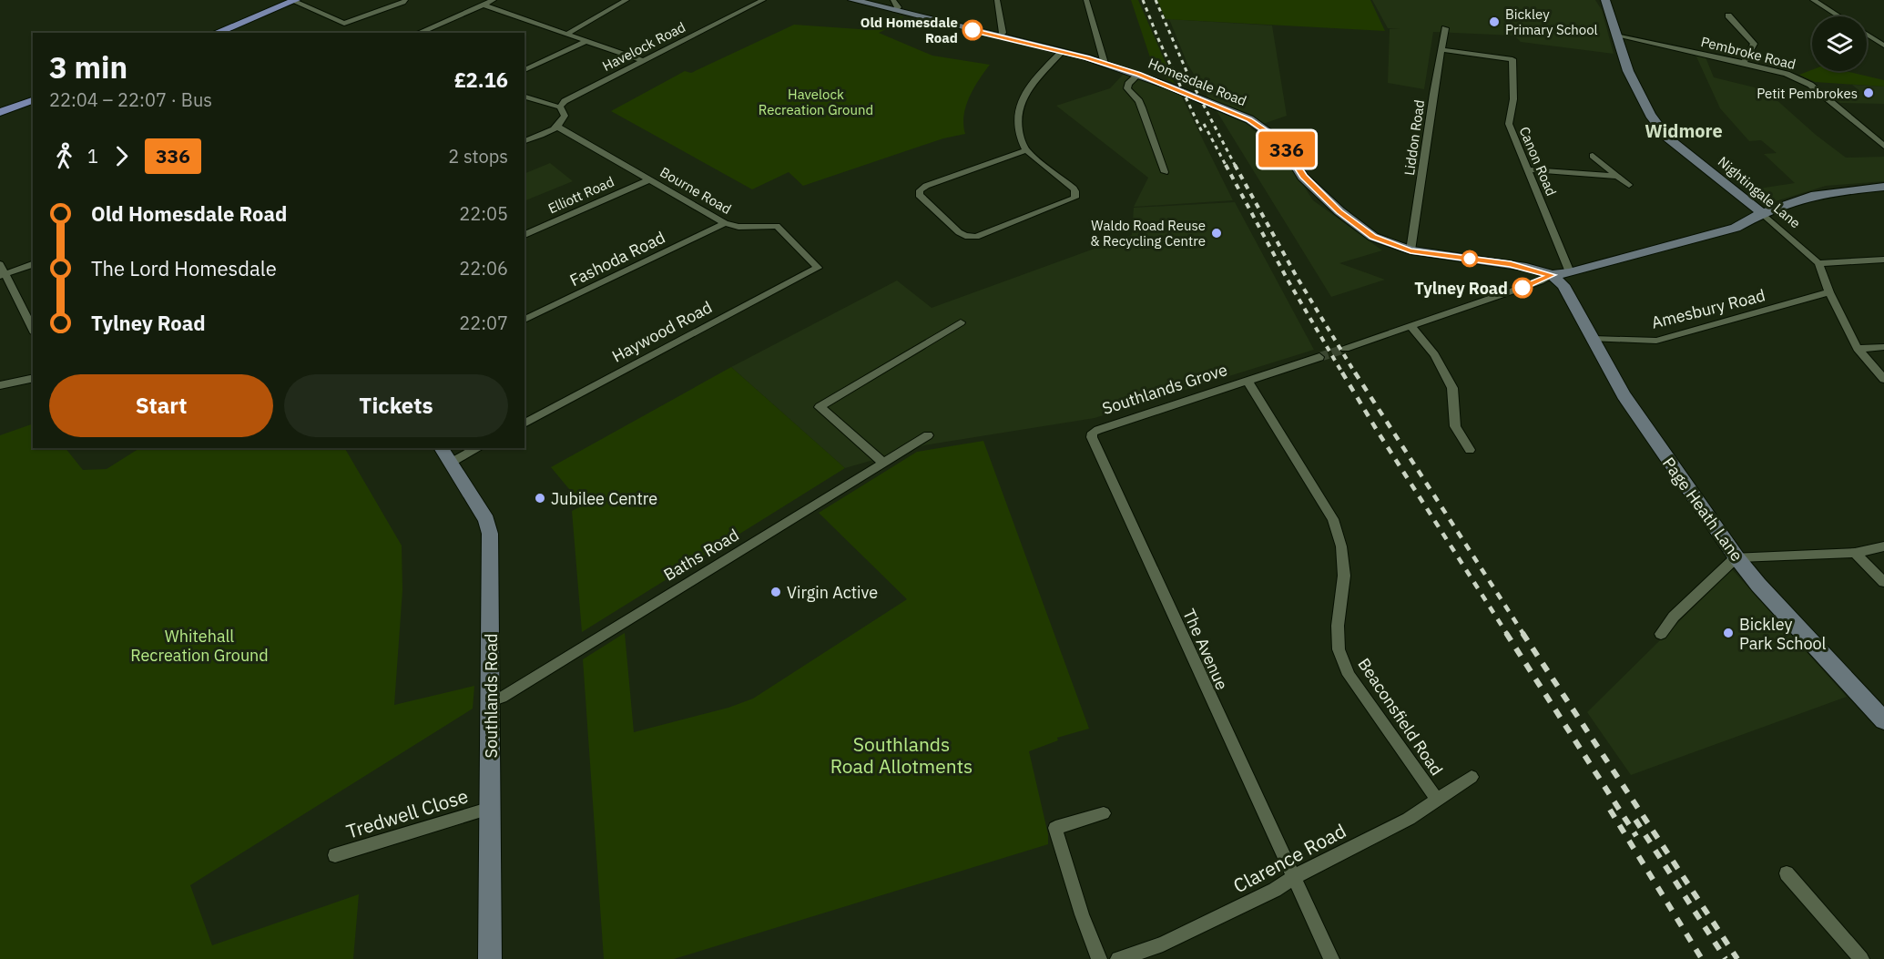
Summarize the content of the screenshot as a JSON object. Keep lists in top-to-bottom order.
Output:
{
  "streets": {
    "main road": [
      "Homesdale Road",
      "Nightingale Lane",
      "Page Heath Lane",
      "Southlands Road"
    ],
    "street": [
      "Havelock Road",
      "Pembroke Road",
      "Liddon Road",
      "Canon Road",
      "Bourne Road",
      "Elliott Road",
      "Fashoda Road",
      "Amesbury Road",
      "Haywood Road",
      "Southlands Grove",
      "Baths Road",
      "The Avenue",
      "Beaconsfield Road",
      "Tredwell Close",
      "Clarence Road"
    ]
  },
  "crossings": [
    ["Pembroke Road", "Nightingale Lane"],
    ["Homesdale Road", "Liddon Road"],
    ["Homesdale Road", "Page Heath Lane"],
    ["Liddon Road", "Canon Road"],
    ["Bourne Road", "Elliott Road"],
    ["Bourne Road", "Fashoda Road"],
    ["Bourne Road", "Haywood Road"],
    ["Nightingale Lane", "Amesbury Road"],
    ["Amesbury Road", "Page Heath Lane"],
    ["Southlands Grove", "The Avenue"],
    ["Southlands Grove", "Beaconsfield Road"],
    ["Baths Road", "Southlands Road"],
    ["The Avenue", "Clarence Road"],
    ["Southlands Road", "Tredwell Close"],
    ["Beaconsfield Road", "Clarence Road"]
  ],
  "districts": ["Widmore"],
  "parks": ["Havelock Recreation Ground", "Whitehall Recreation Ground", "Southlands Road Allotments"],
  "places": [
    "Bickley Primary School",
    "Old Homesdale Road",
    "Petit Pembrokes",
    "Waldo Road Reuse & Recycling Centre",
    "Tylney Road",
    "Jubilee Centre",
    "Virgin Active",
    "Bickley Park School"
  ],
  "lines": ["bus line 336"],
  "page": {
    "on_map": "336",
    "heading": ["3 min", "22:04 – 22:07 · Bus", "£2.16"],
    "legs": ["1", "336", "2 stops"],
    "list": [
      {
        "name": "Old Homesdale Road",
        "value": "22:05"
      },
      {
        "name": "The Lord Homesdale",
        "value": "22:06"
      },
      {
        "name": "Tylney Road",
        "value": "22:07"
      }
    ],
    "buttons": ["Start", "Tickets"]
  }
}
